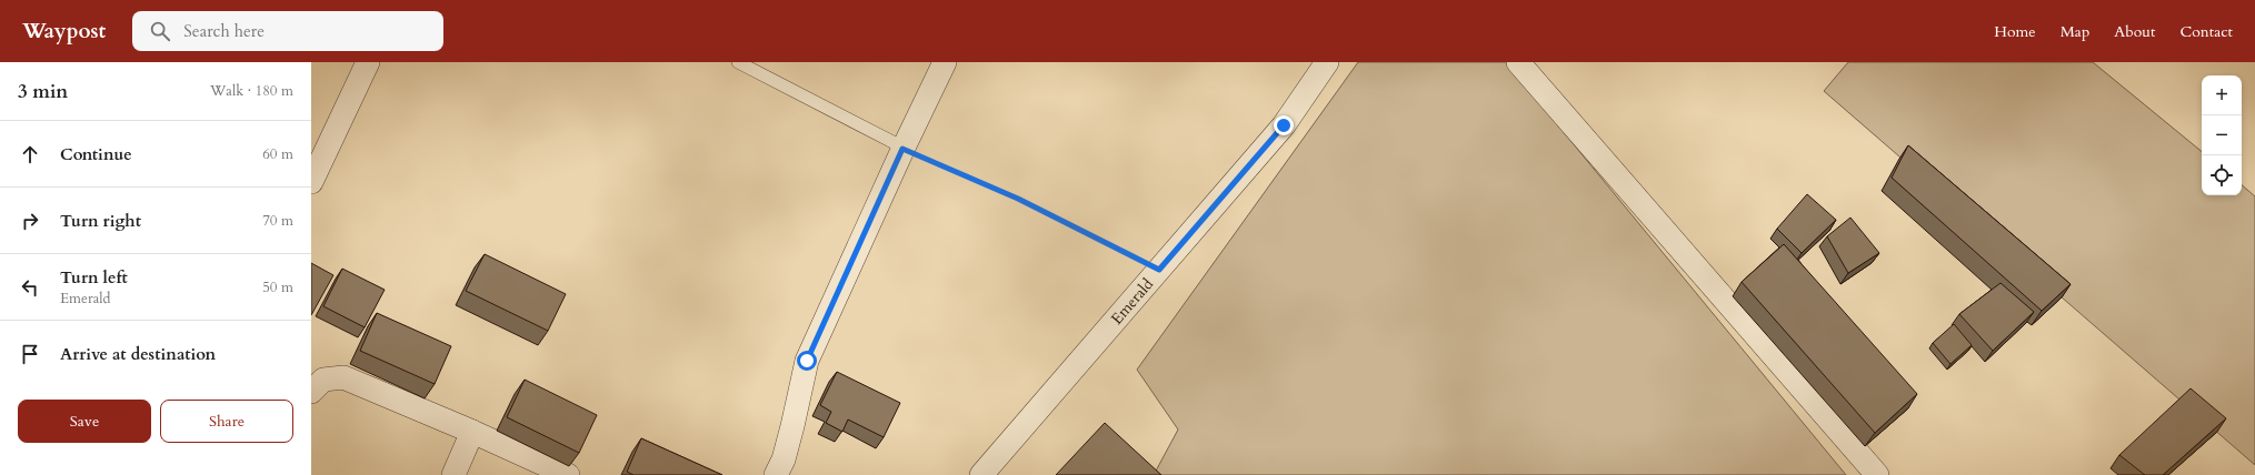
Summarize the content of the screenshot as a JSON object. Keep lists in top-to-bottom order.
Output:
{
  "streets": {
    "street": ["Emerald"]
  },
  "page": {
    "header": "Waypost",
    "search": "Search here",
    "nav": [
      "Home",
      "Map",
      "About",
      "Contact"
    ],
    "heading": ["3 min", "Walk · 180 m"],
    "map_buttons": ["+", "−"],
    "list": [
      ["Continue", "60 m"],
      ["Turn right", "70 m"],
      ["Turn left", "Emerald", "50 m"],
      "Arrive at destination"
    ],
    "buttons": ["Save", "Share"]
  }
}
